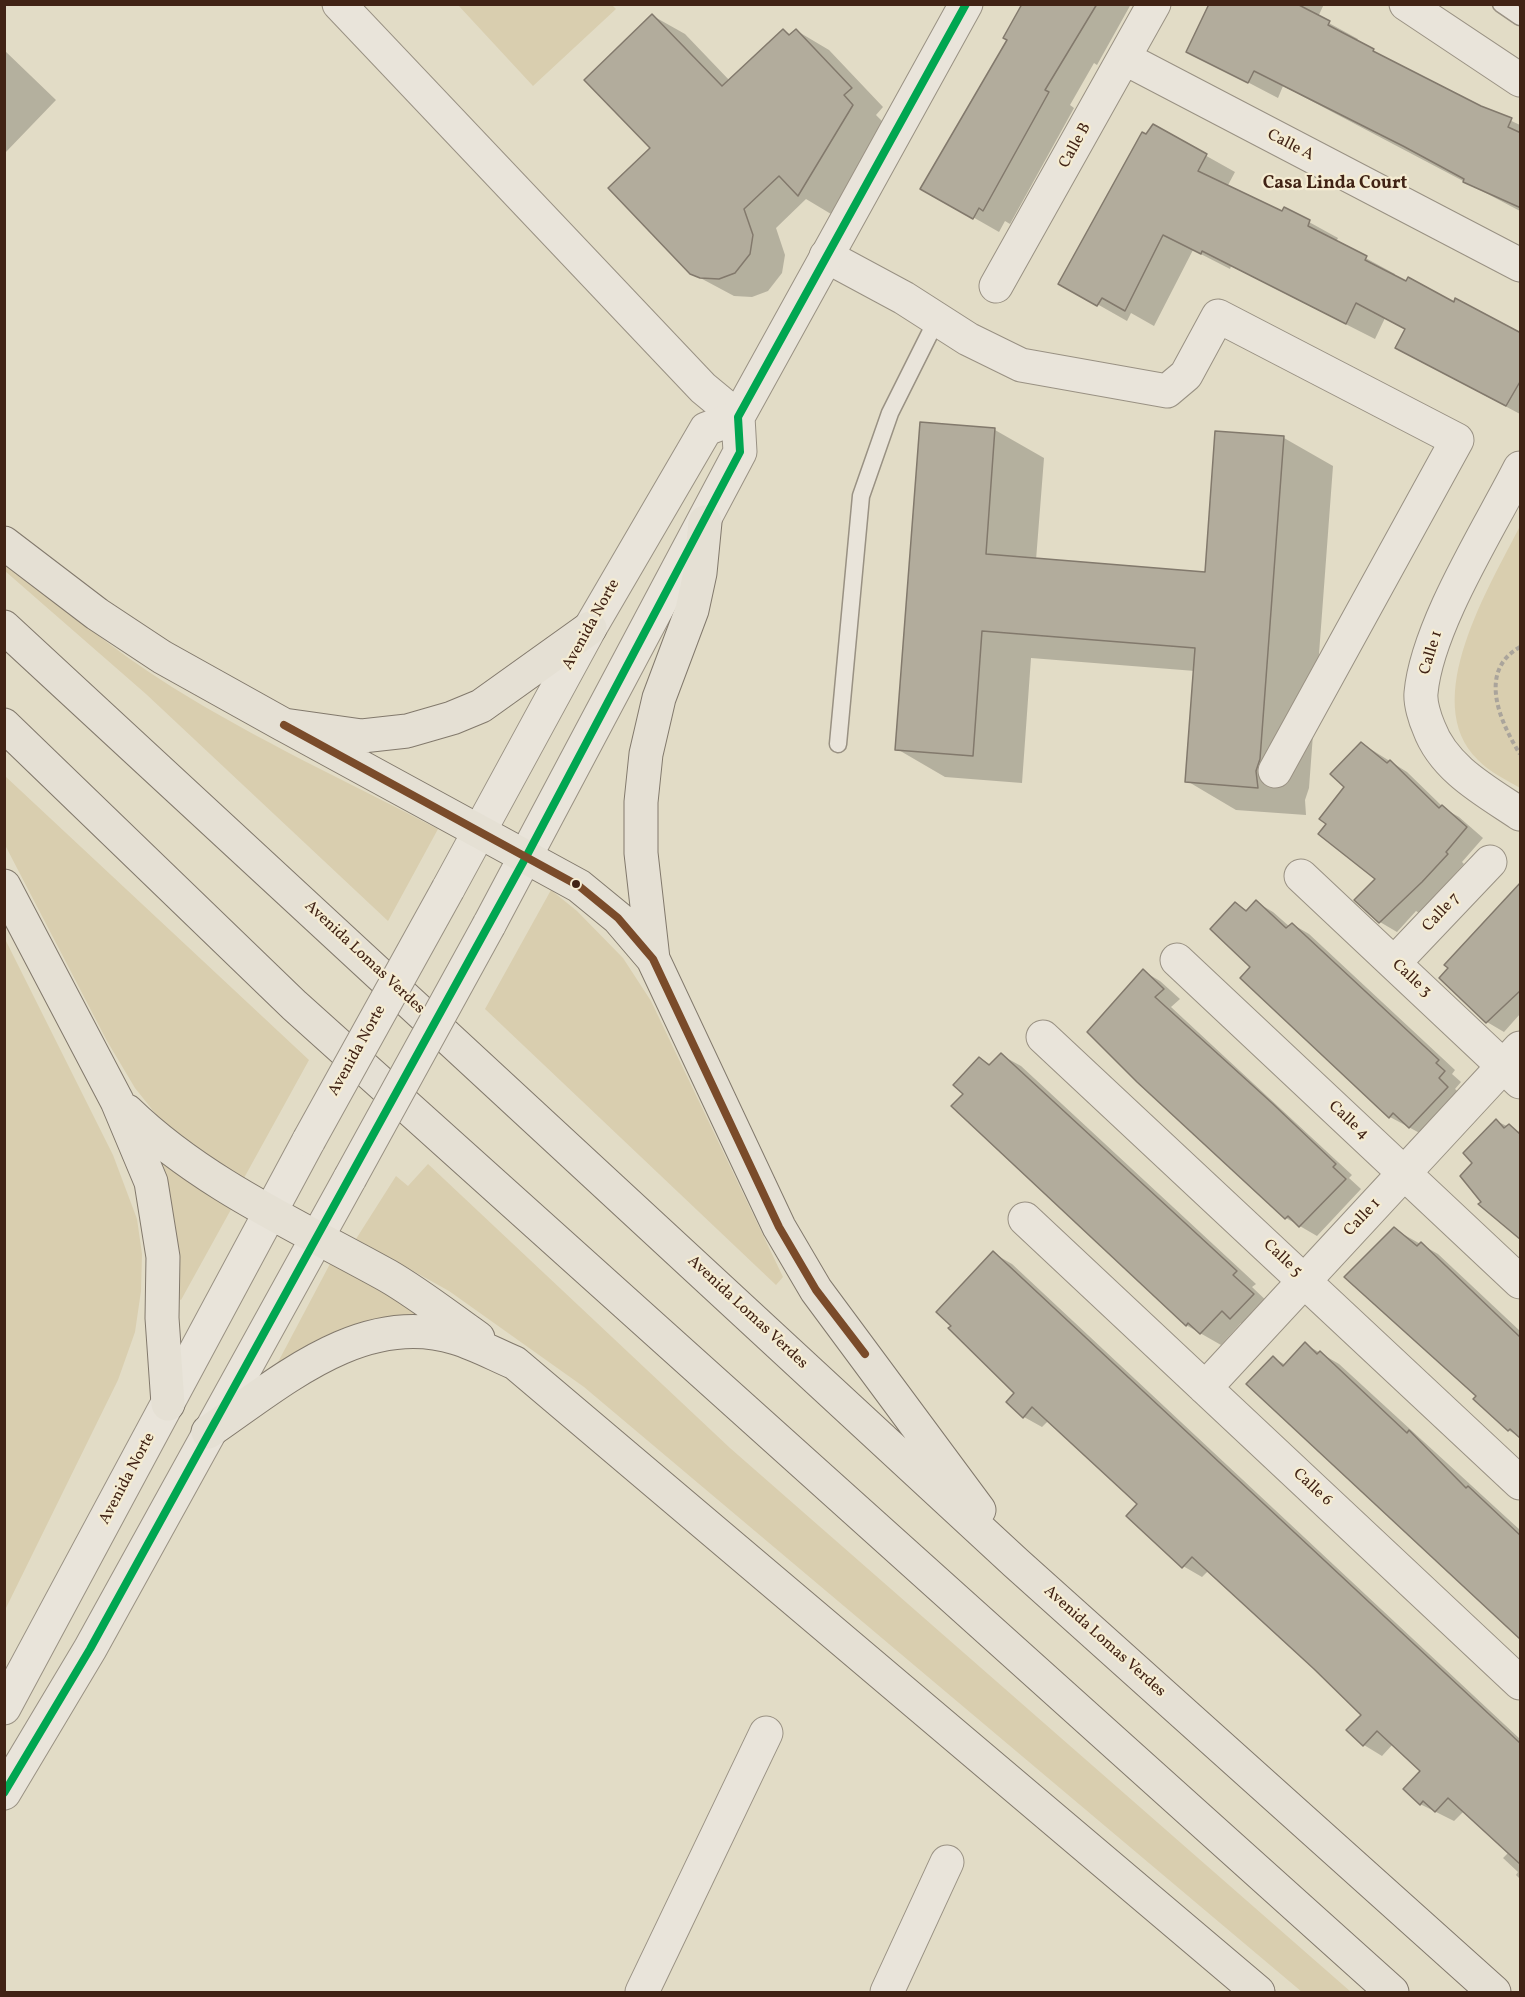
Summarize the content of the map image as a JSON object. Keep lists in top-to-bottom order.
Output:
{
  "streets": {
    "highway": ["Avenida Lomas Verdes"],
    "street": [
      "Calle B",
      "Calle A",
      "Avenida Norte",
      "Calle 1",
      "Calle 7",
      "Calle 3",
      "Calle 4",
      "Calle 5",
      "Calle 6"
    ]
  },
  "crossings": [
    ["Calle B", "Calle A"],
    ["Calle 1", "Calle 3"],
    ["Calle 1", "Calle 4"],
    ["Calle 1", "Calle 5"],
    ["Calle 1", "Calle 6"],
    ["Calle 7", "Calle 3"]
  ],
  "districts": ["Casa Linda Court"]
}
